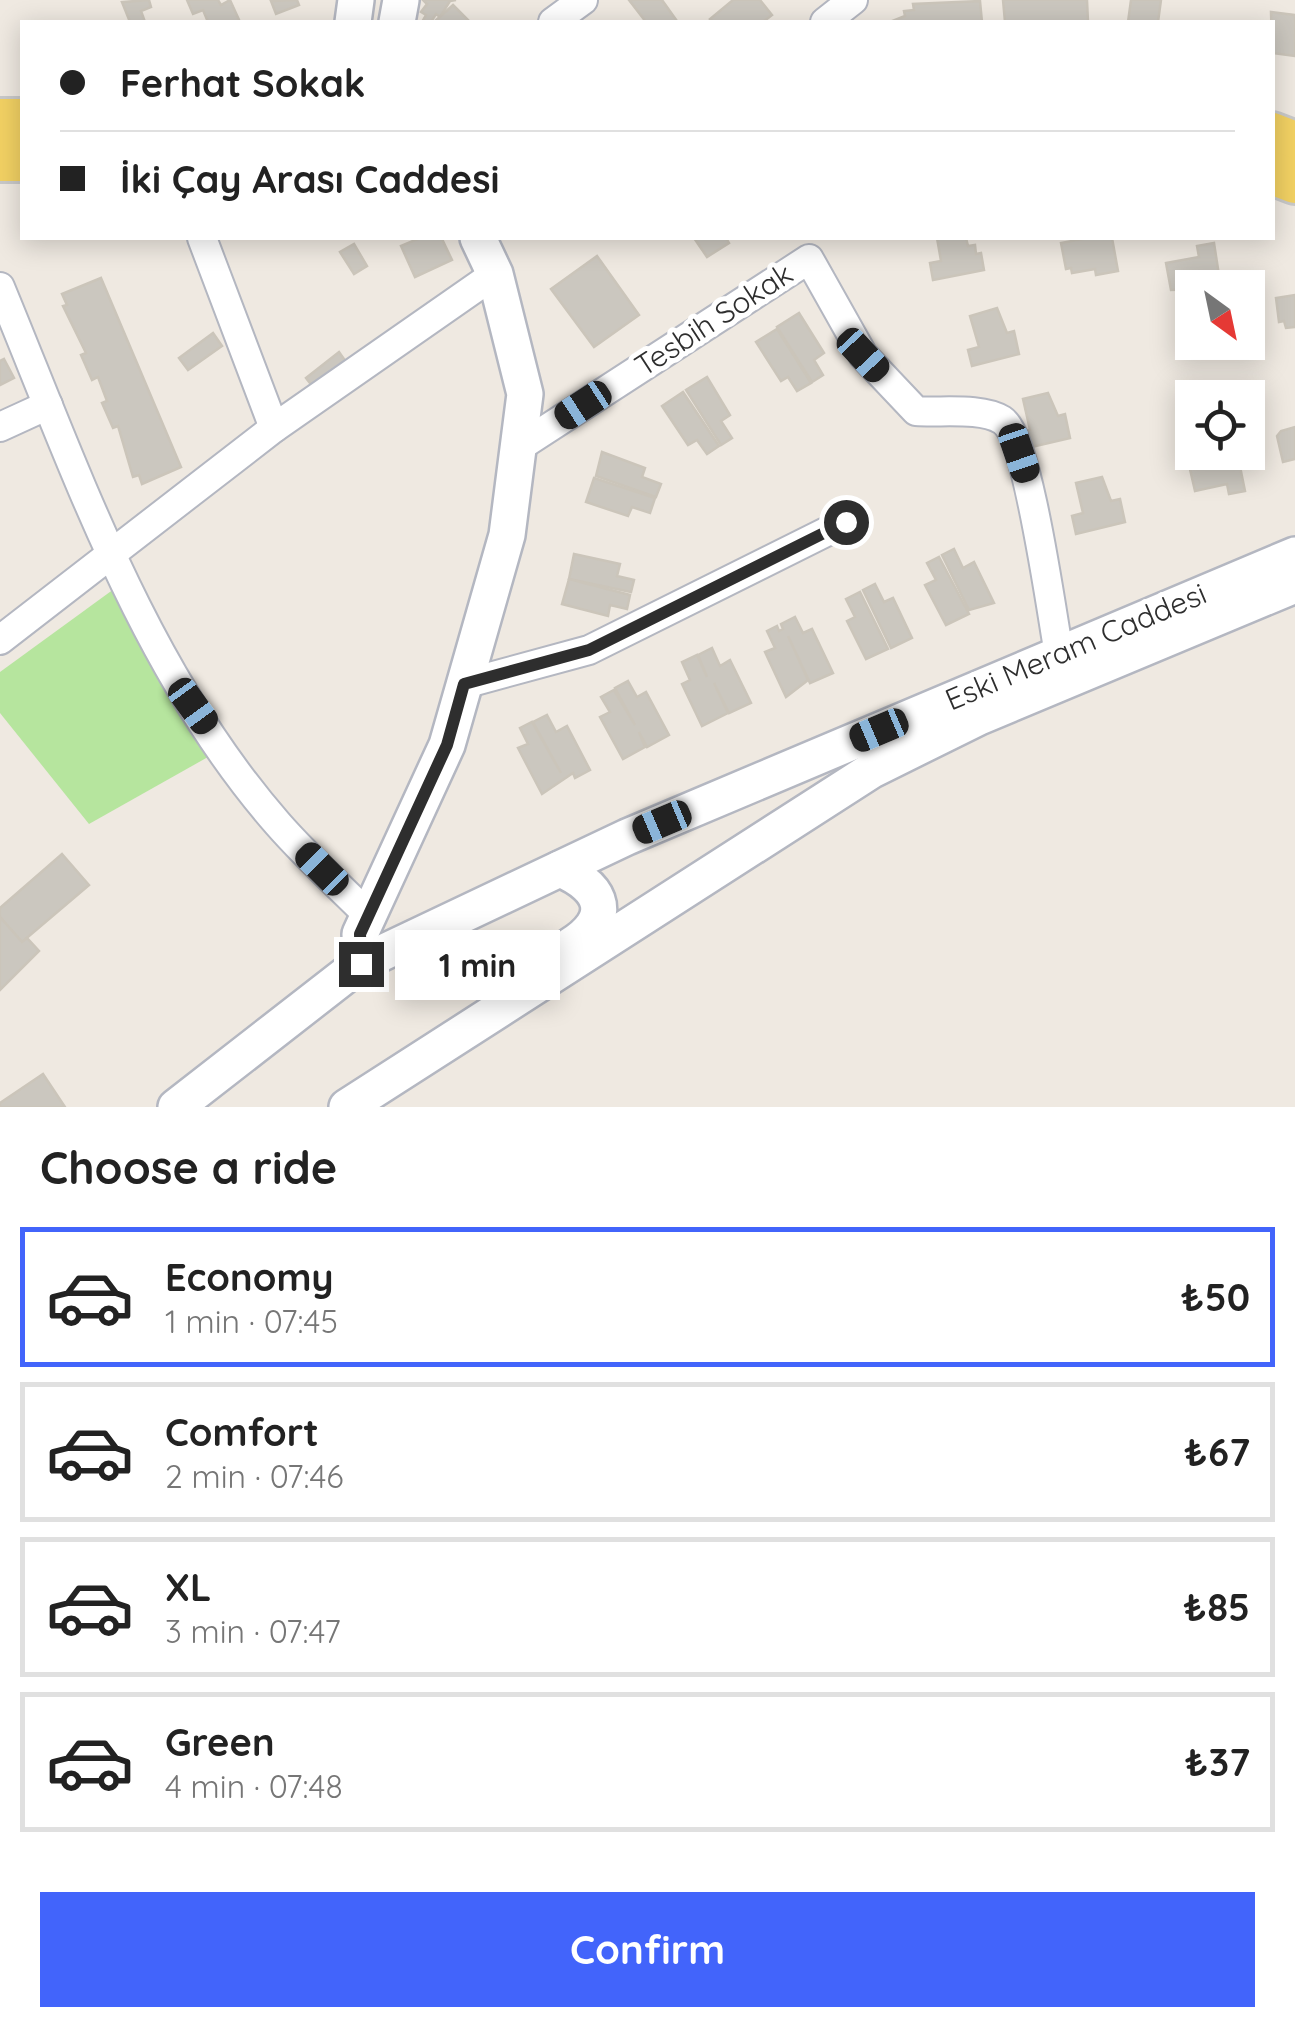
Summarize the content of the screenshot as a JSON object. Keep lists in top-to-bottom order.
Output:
{
  "streets": {
    "street": ["Tesbih Sokak", "Eski Meram Caddesi"]
  },
  "crossings": [
    ["Tesbih Sokak", "Eski Meram Caddesi"]
  ],
  "north": "bottom right",
  "page": {
    "banner": ["Ferhat Sokak", "İki Çay Arası Caddesi"],
    "bubble": "1 min",
    "heading": "Choose a ride",
    "list": [
      {
        "name": "Economy",
        "note": "1 min · 07:45",
        "value": "₺50"
      },
      {
        "name": "Comfort",
        "note": "2 min · 07:46",
        "value": "₺67"
      },
      {
        "name": "XL",
        "note": "3 min · 07:47",
        "value": "₺85"
      },
      {
        "name": "Green",
        "note": "4 min · 07:48",
        "value": "₺37"
      }
    ],
    "buttons": "Confirm"
  }
}
